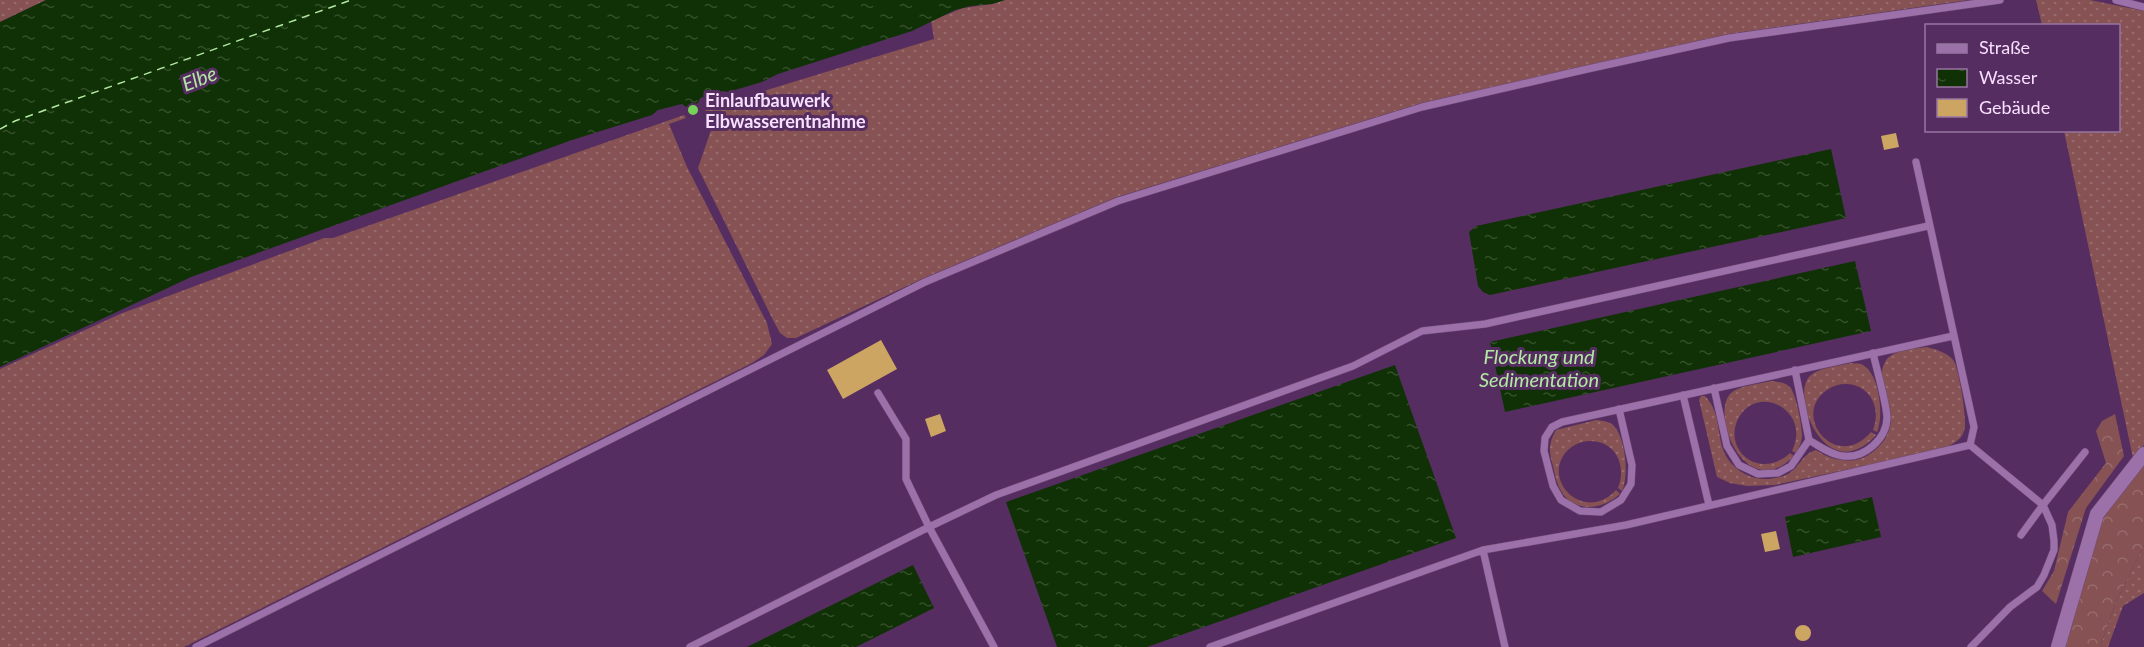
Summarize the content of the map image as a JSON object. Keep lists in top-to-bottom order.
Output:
{
  "water": ["Elbe", "Flockung und Sedimentation"],
  "places": ["Einlaufbauwerk Elbwasserentnahme"],
  "legend": ["Straße", "Wasser", "Gebäude"]
}
